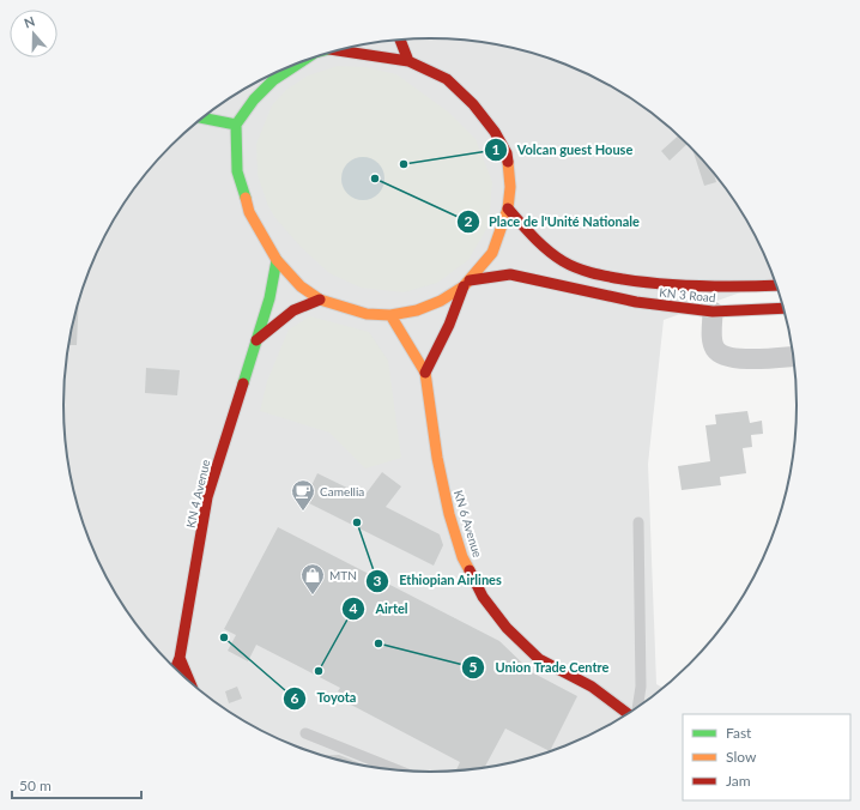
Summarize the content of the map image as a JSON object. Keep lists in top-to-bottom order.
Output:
{
  "streets": {
    "main road": ["KN 3 Road", "KN 4 Avenue", "KN 6 Avenue"]
  },
  "places": {
    "other": [
      "Volcan guest House",
      "Place de l'Unité Nationale",
      "Ethiopian Airlines",
      "Toyota",
      "Union Trade Centre",
      "Airtel"
    ],
    "cafe": ["Camellia"],
    "shop": ["MTN"]
  },
  "legend": ["Fast", "Slow", "Jam"],
  "scale_bar": "50 m",
  "north": "top"
}
